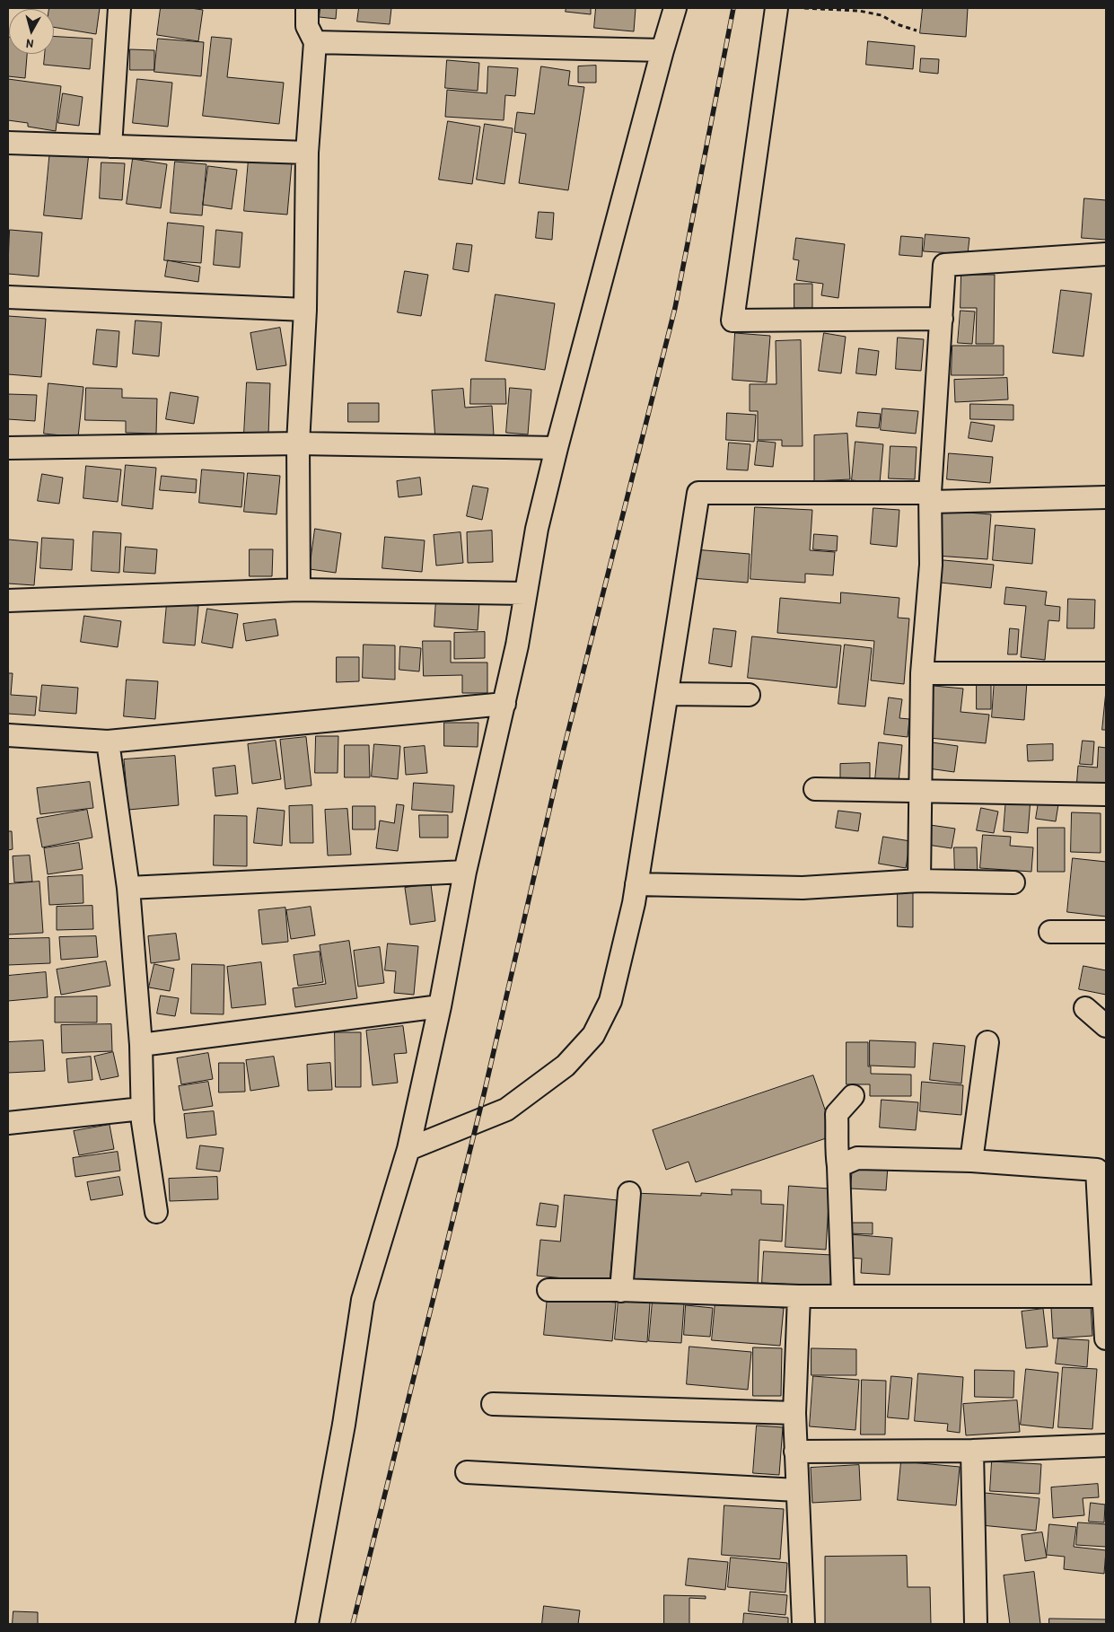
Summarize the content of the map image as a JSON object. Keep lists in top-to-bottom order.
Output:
{
  "north": "bottom"
}
